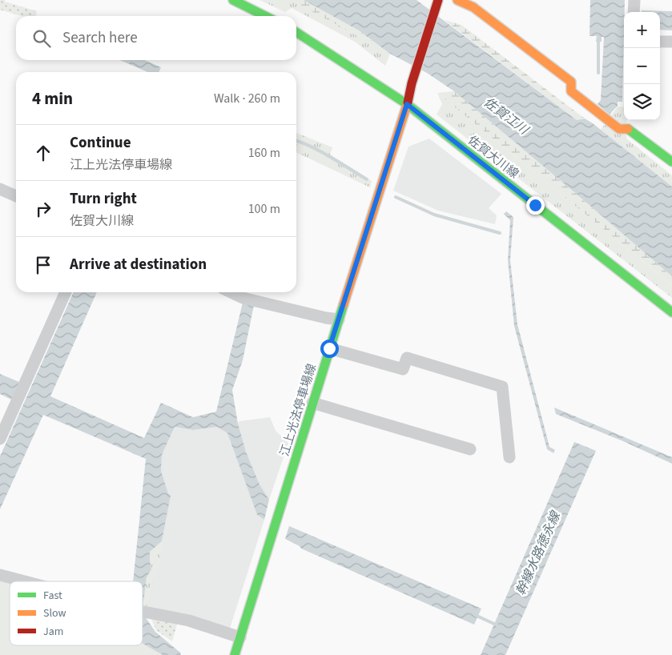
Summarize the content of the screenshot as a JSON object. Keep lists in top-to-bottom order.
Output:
{
  "streets": {
    "main road": ["佐賀大川線", "江上光法停車場線"]
  },
  "crossings": [
    ["佐賀大川線", "江上光法停車場線"]
  ],
  "water": ["佐賀江川", "幹線水路徳永線"],
  "legend": ["Fast", "Slow", "Jam"],
  "page": {
    "map_buttons": ["+", "−"],
    "search": "Search here",
    "heading": ["4 min", "Walk · 260 m"],
    "list": [
      ["Continue", "江上光法停車場線", "160 m"],
      ["Turn right", "佐賀大川線", "100 m"],
      "Arrive at destination"
    ]
  }
}
